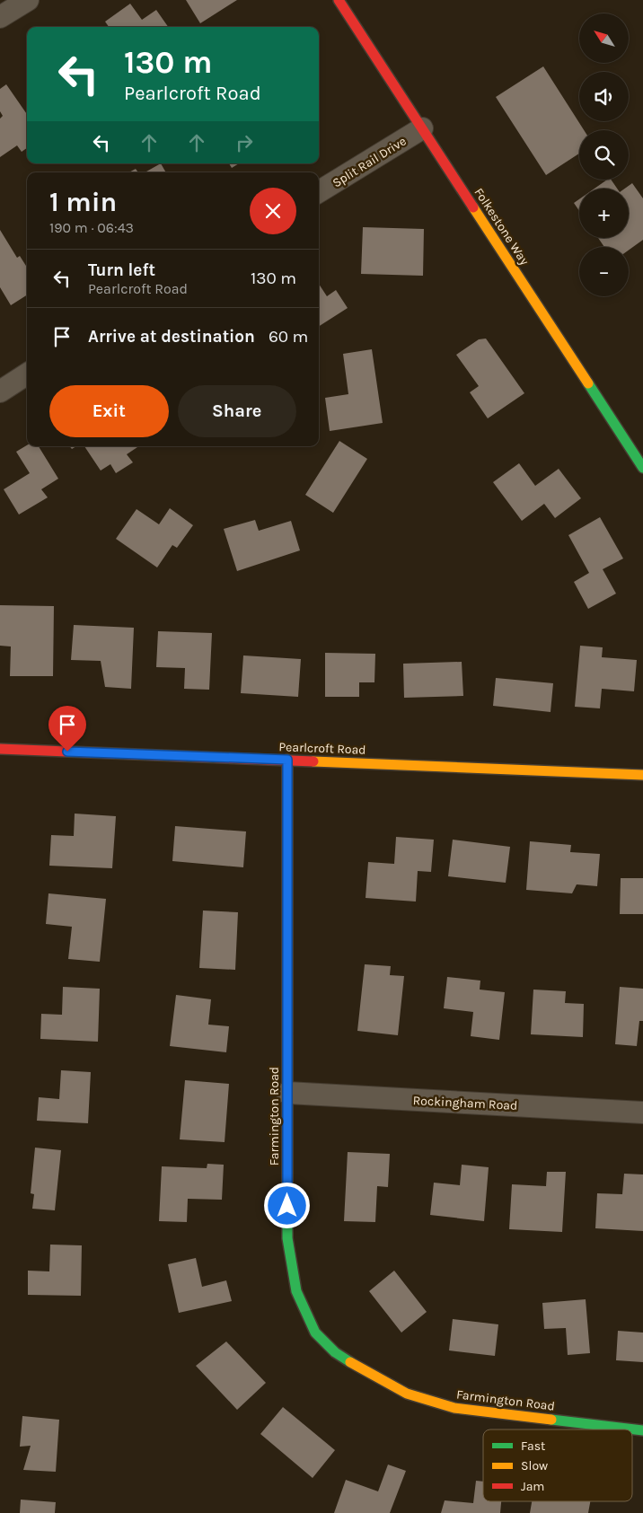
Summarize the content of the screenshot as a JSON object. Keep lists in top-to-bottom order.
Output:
{
  "streets": {
    "street": [
      "Split Rail Drive",
      "Folkestone Way",
      "Pearlcroft Road",
      "Rockingham Road",
      "Farmington Road"
    ]
  },
  "crossings": [
    ["Split Rail Drive", "Folkestone Way"],
    ["Pearlcroft Road", "Farmington Road"],
    ["Rockingham Road", "Farmington Road"]
  ],
  "legend": ["Fast", "Slow", "Jam"],
  "north": "top left",
  "page": {
    "map_buttons": ["+", "−"],
    "turn": ["130 m", "Pearlcroft Road"],
    "heading": ["1 min", "190 m · 06:43"],
    "list": [
      {
        "name": "Turn left",
        "note": "Pearlcroft Road",
        "value": "130 m"
      },
      {
        "name": "Arrive at destination",
        "value": "60 m"
      }
    ],
    "buttons": ["Exit", "Share"]
  }
}
